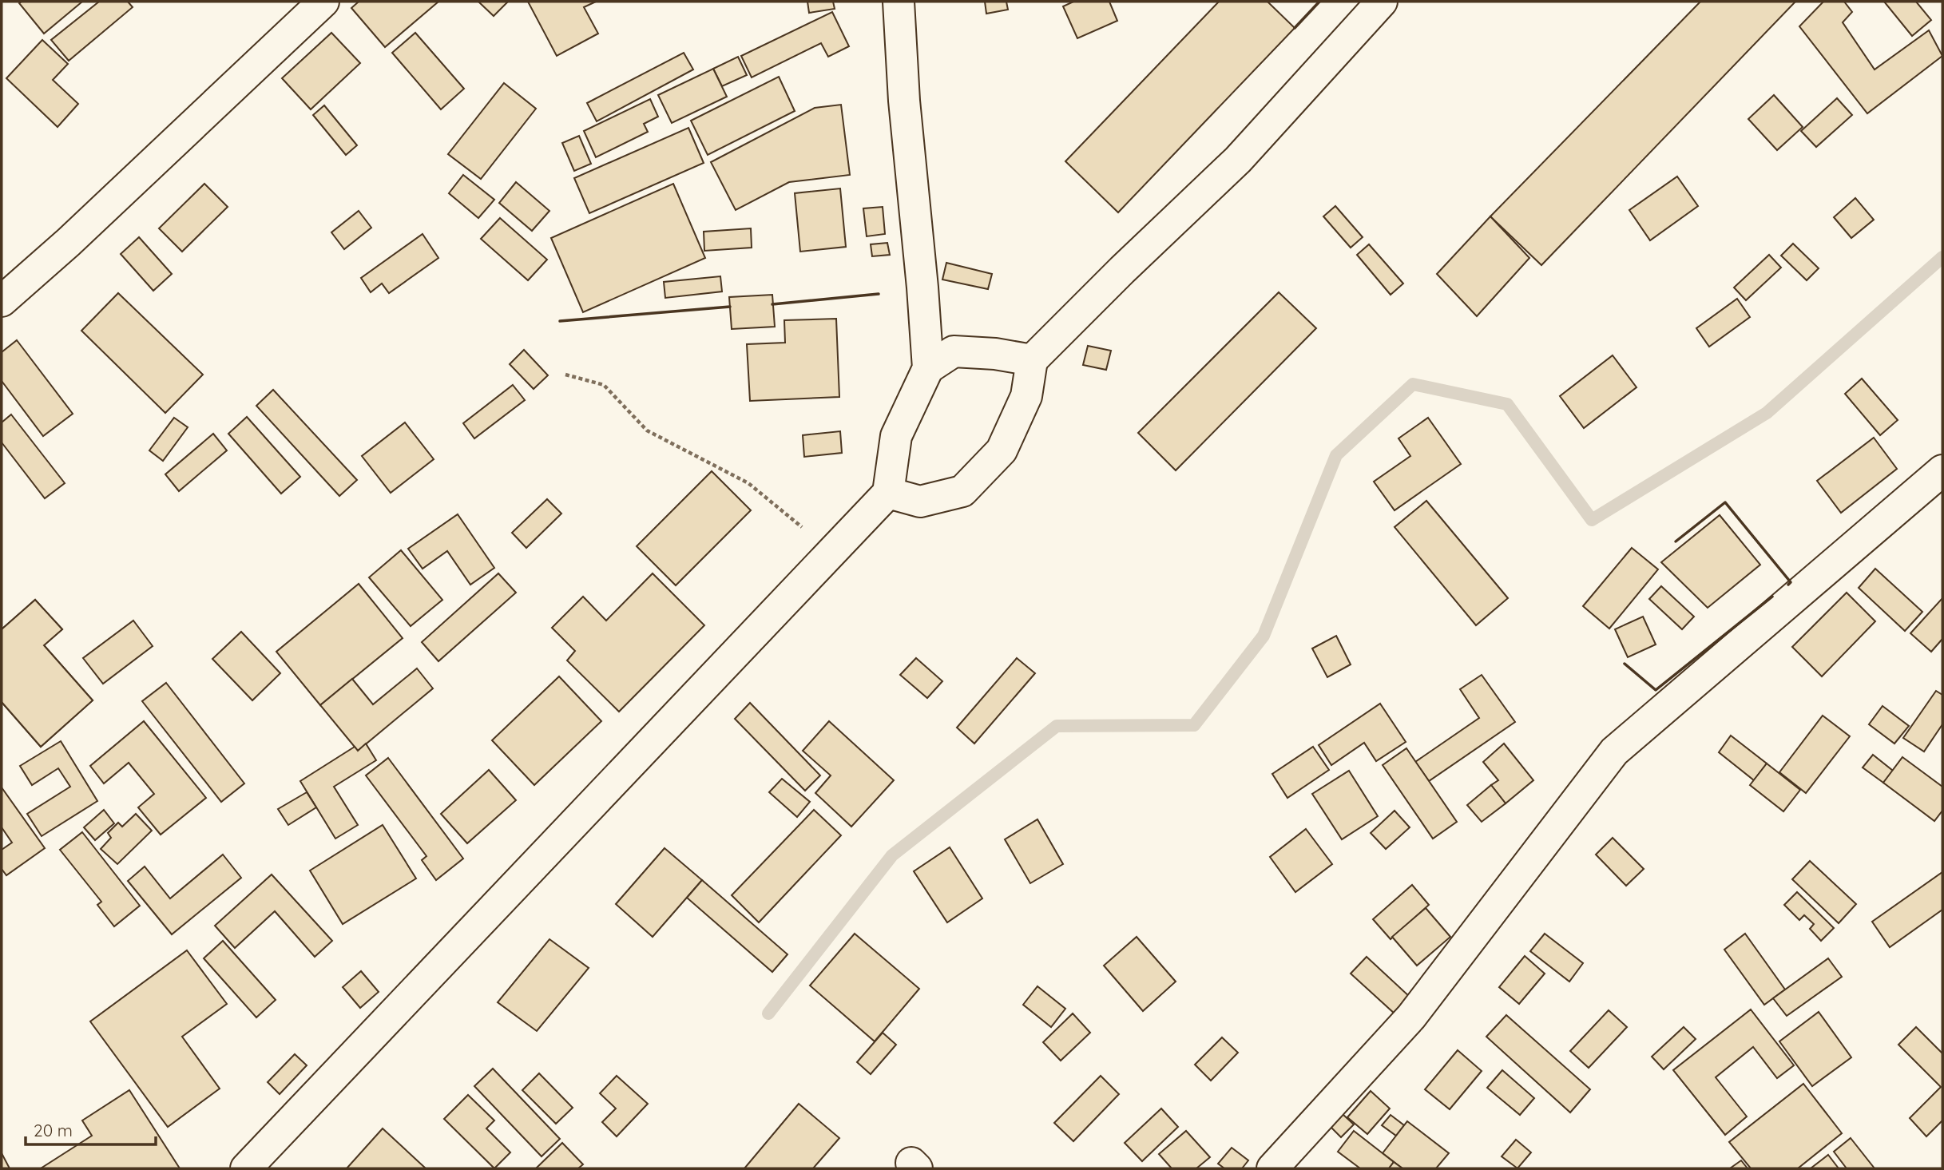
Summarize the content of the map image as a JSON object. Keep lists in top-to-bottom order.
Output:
{
  "scale_bar": "20 m"
}
